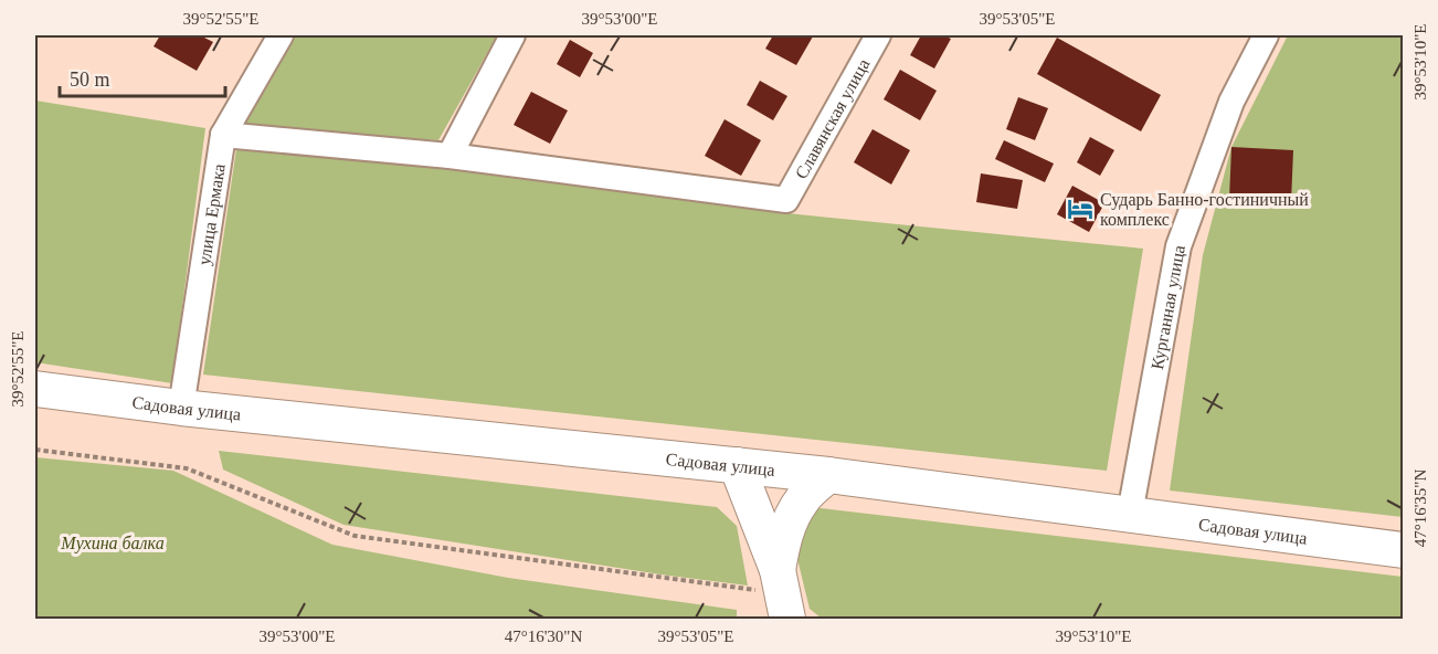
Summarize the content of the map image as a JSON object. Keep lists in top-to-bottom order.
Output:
{
  "streets": {
    "main road": ["Садовая улица"],
    "street": ["Славянская улица", "улица Ермака", "Курганная улица"]
  },
  "crossings": [
    ["улица Ермака", "Садовая улица"],
    ["Курганная улица", "Садовая улица"]
  ],
  "parks": ["Мухина балка"],
  "places": {
    "hotel": ["Сударь Банно-гостиничный комплекс"]
  },
  "scale_bar": "50 m",
  "coordinates": [
    "39°52'55\"E",
    "39°53'00\"E",
    "39°53'05\"E",
    "39°53'10\"E",
    "47°16'35\"N",
    "47°16'30\"N"
  ]
}
